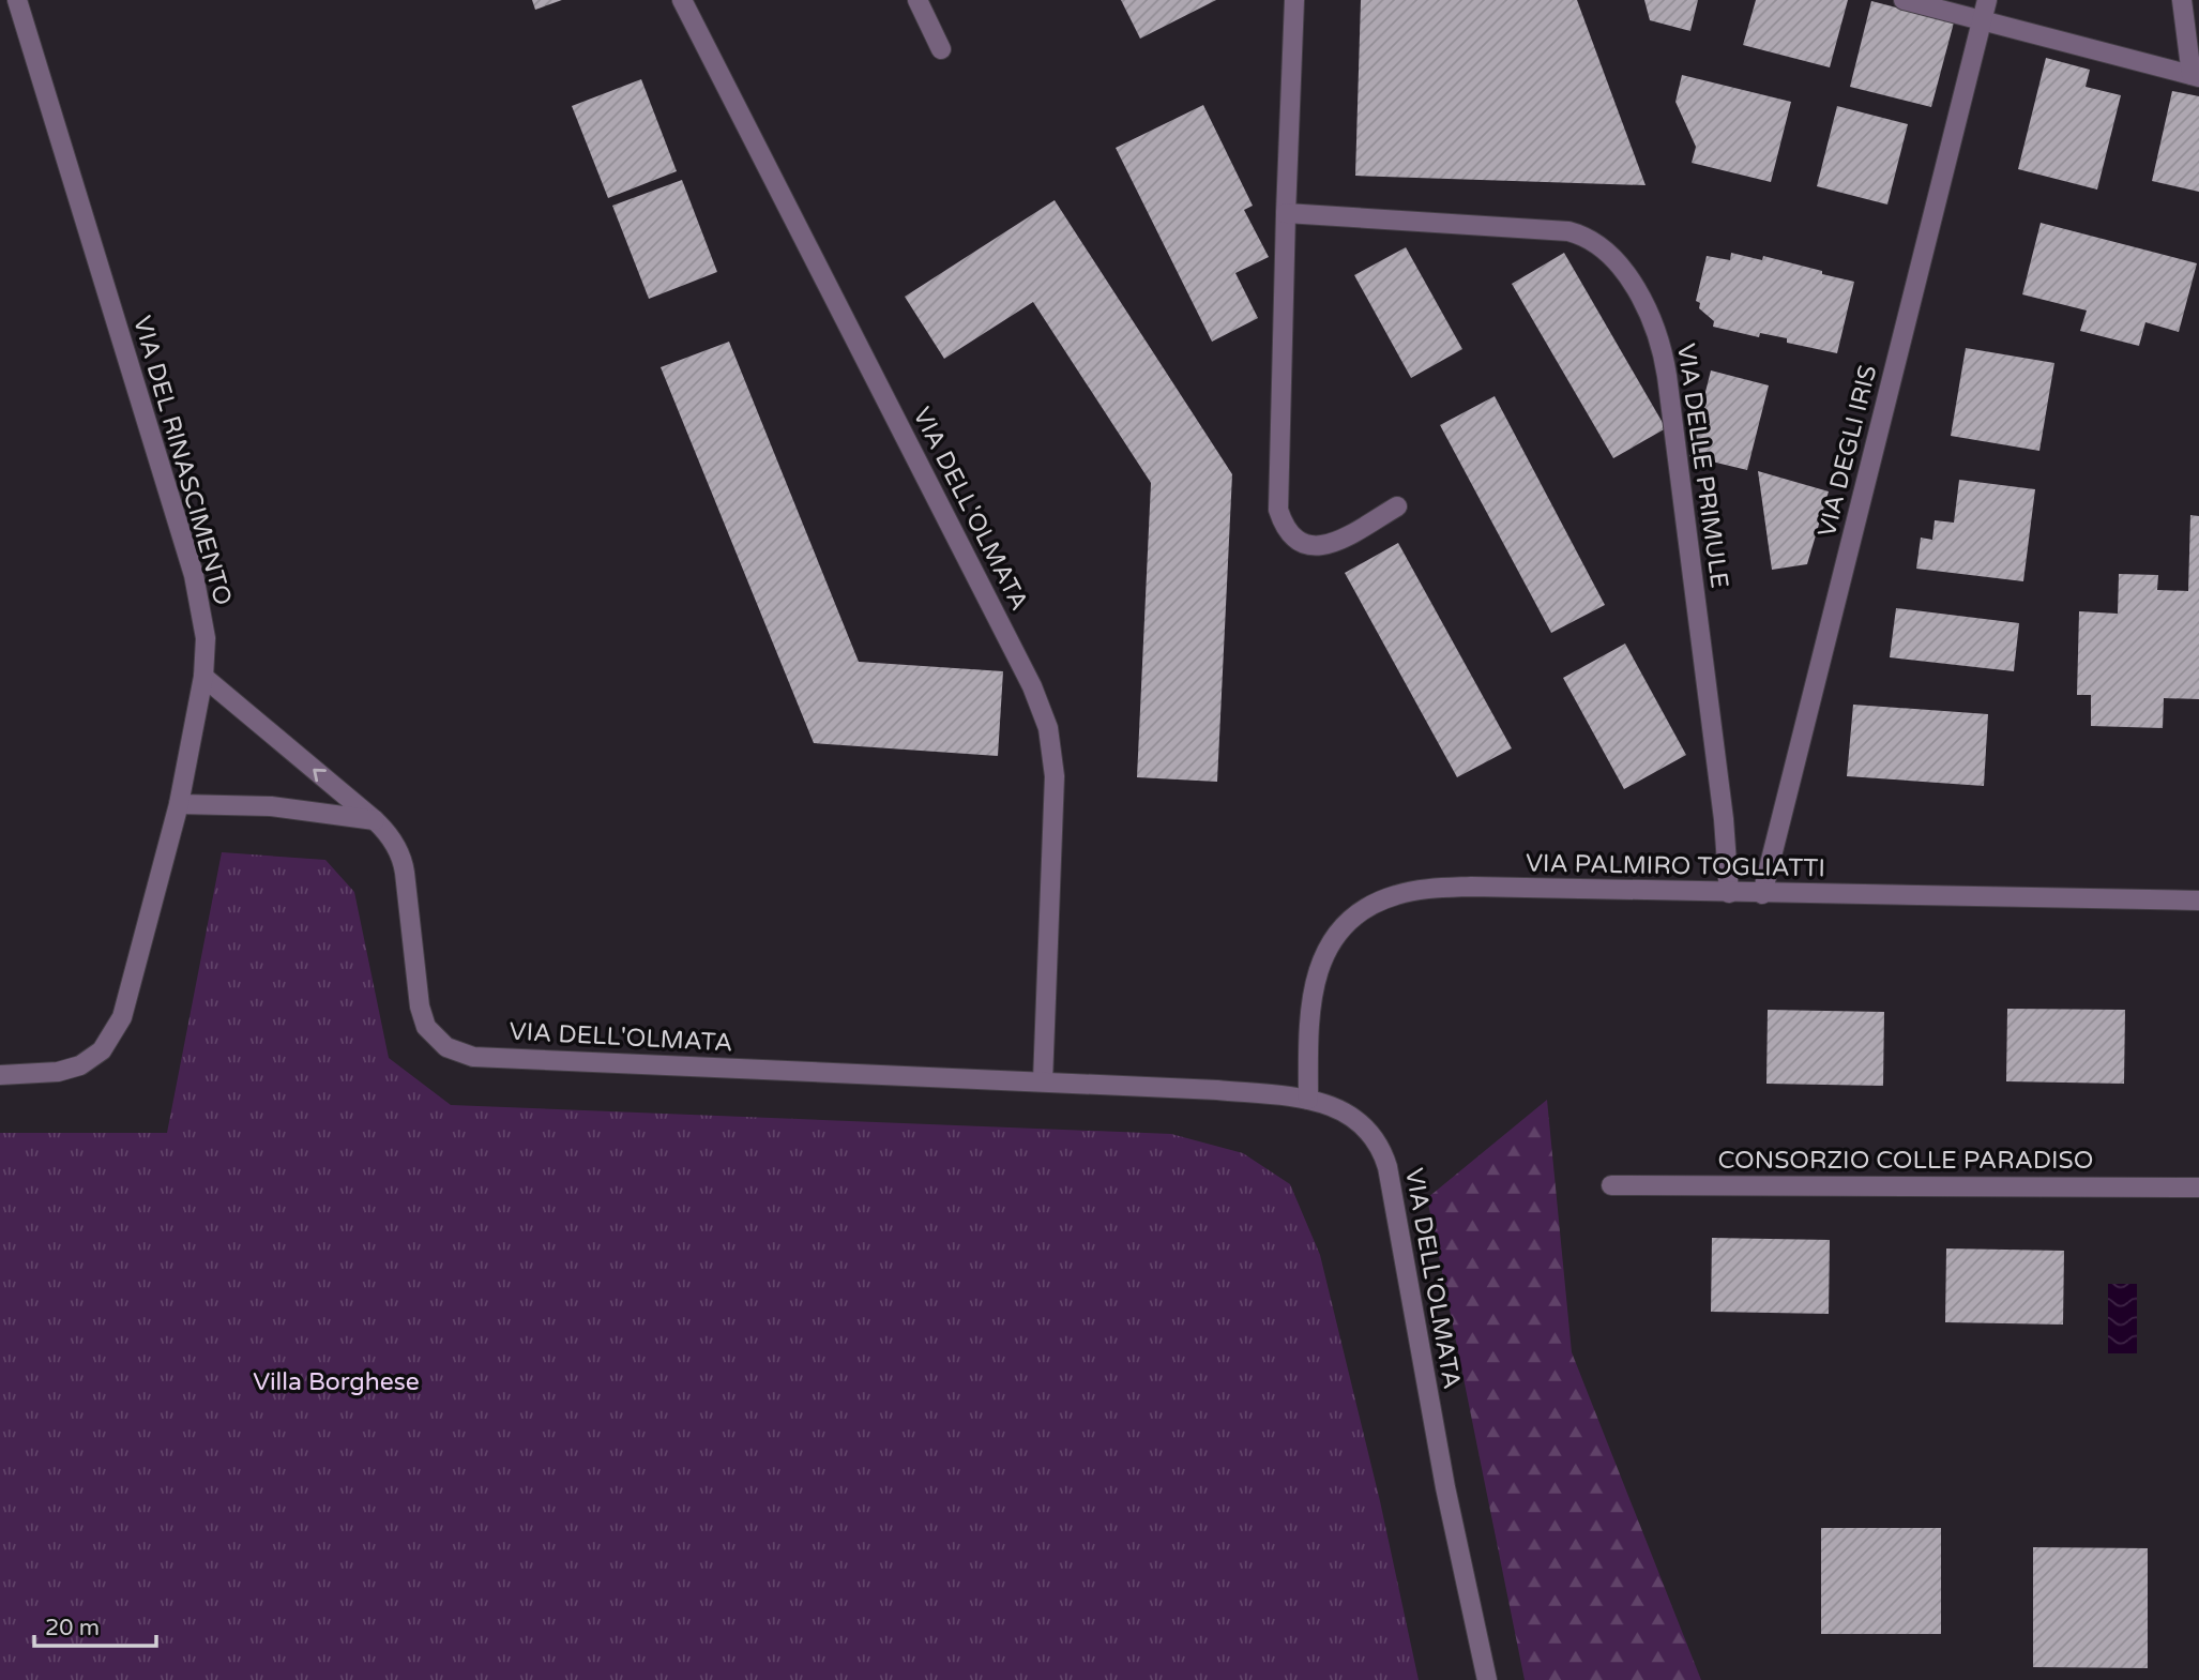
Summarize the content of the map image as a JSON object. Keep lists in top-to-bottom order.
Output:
{
  "streets": {
    "street": [
      "VIA DEGLI IRIS",
      "VIA DEL RINASCIMENTO",
      "VIA DELLE PRIMULE",
      "VIA DELL'OLMATA",
      "VIA PALMIRO TOGLIATTI",
      "CONSORZIO COLLE PARADISO"
    ]
  },
  "crossings": [
    ["VIA DEGLI IRIS", "VIA PALMIRO TOGLIATTI"],
    ["VIA DEL RINASCIMENTO", "VIA DELL'OLMATA"],
    ["VIA DELLE PRIMULE", "VIA PALMIRO TOGLIATTI"],
    ["VIA DELL'OLMATA", "VIA PALMIRO TOGLIATTI"]
  ],
  "parks": ["Villa Borghese"],
  "scale_bar": "20 m"
}
